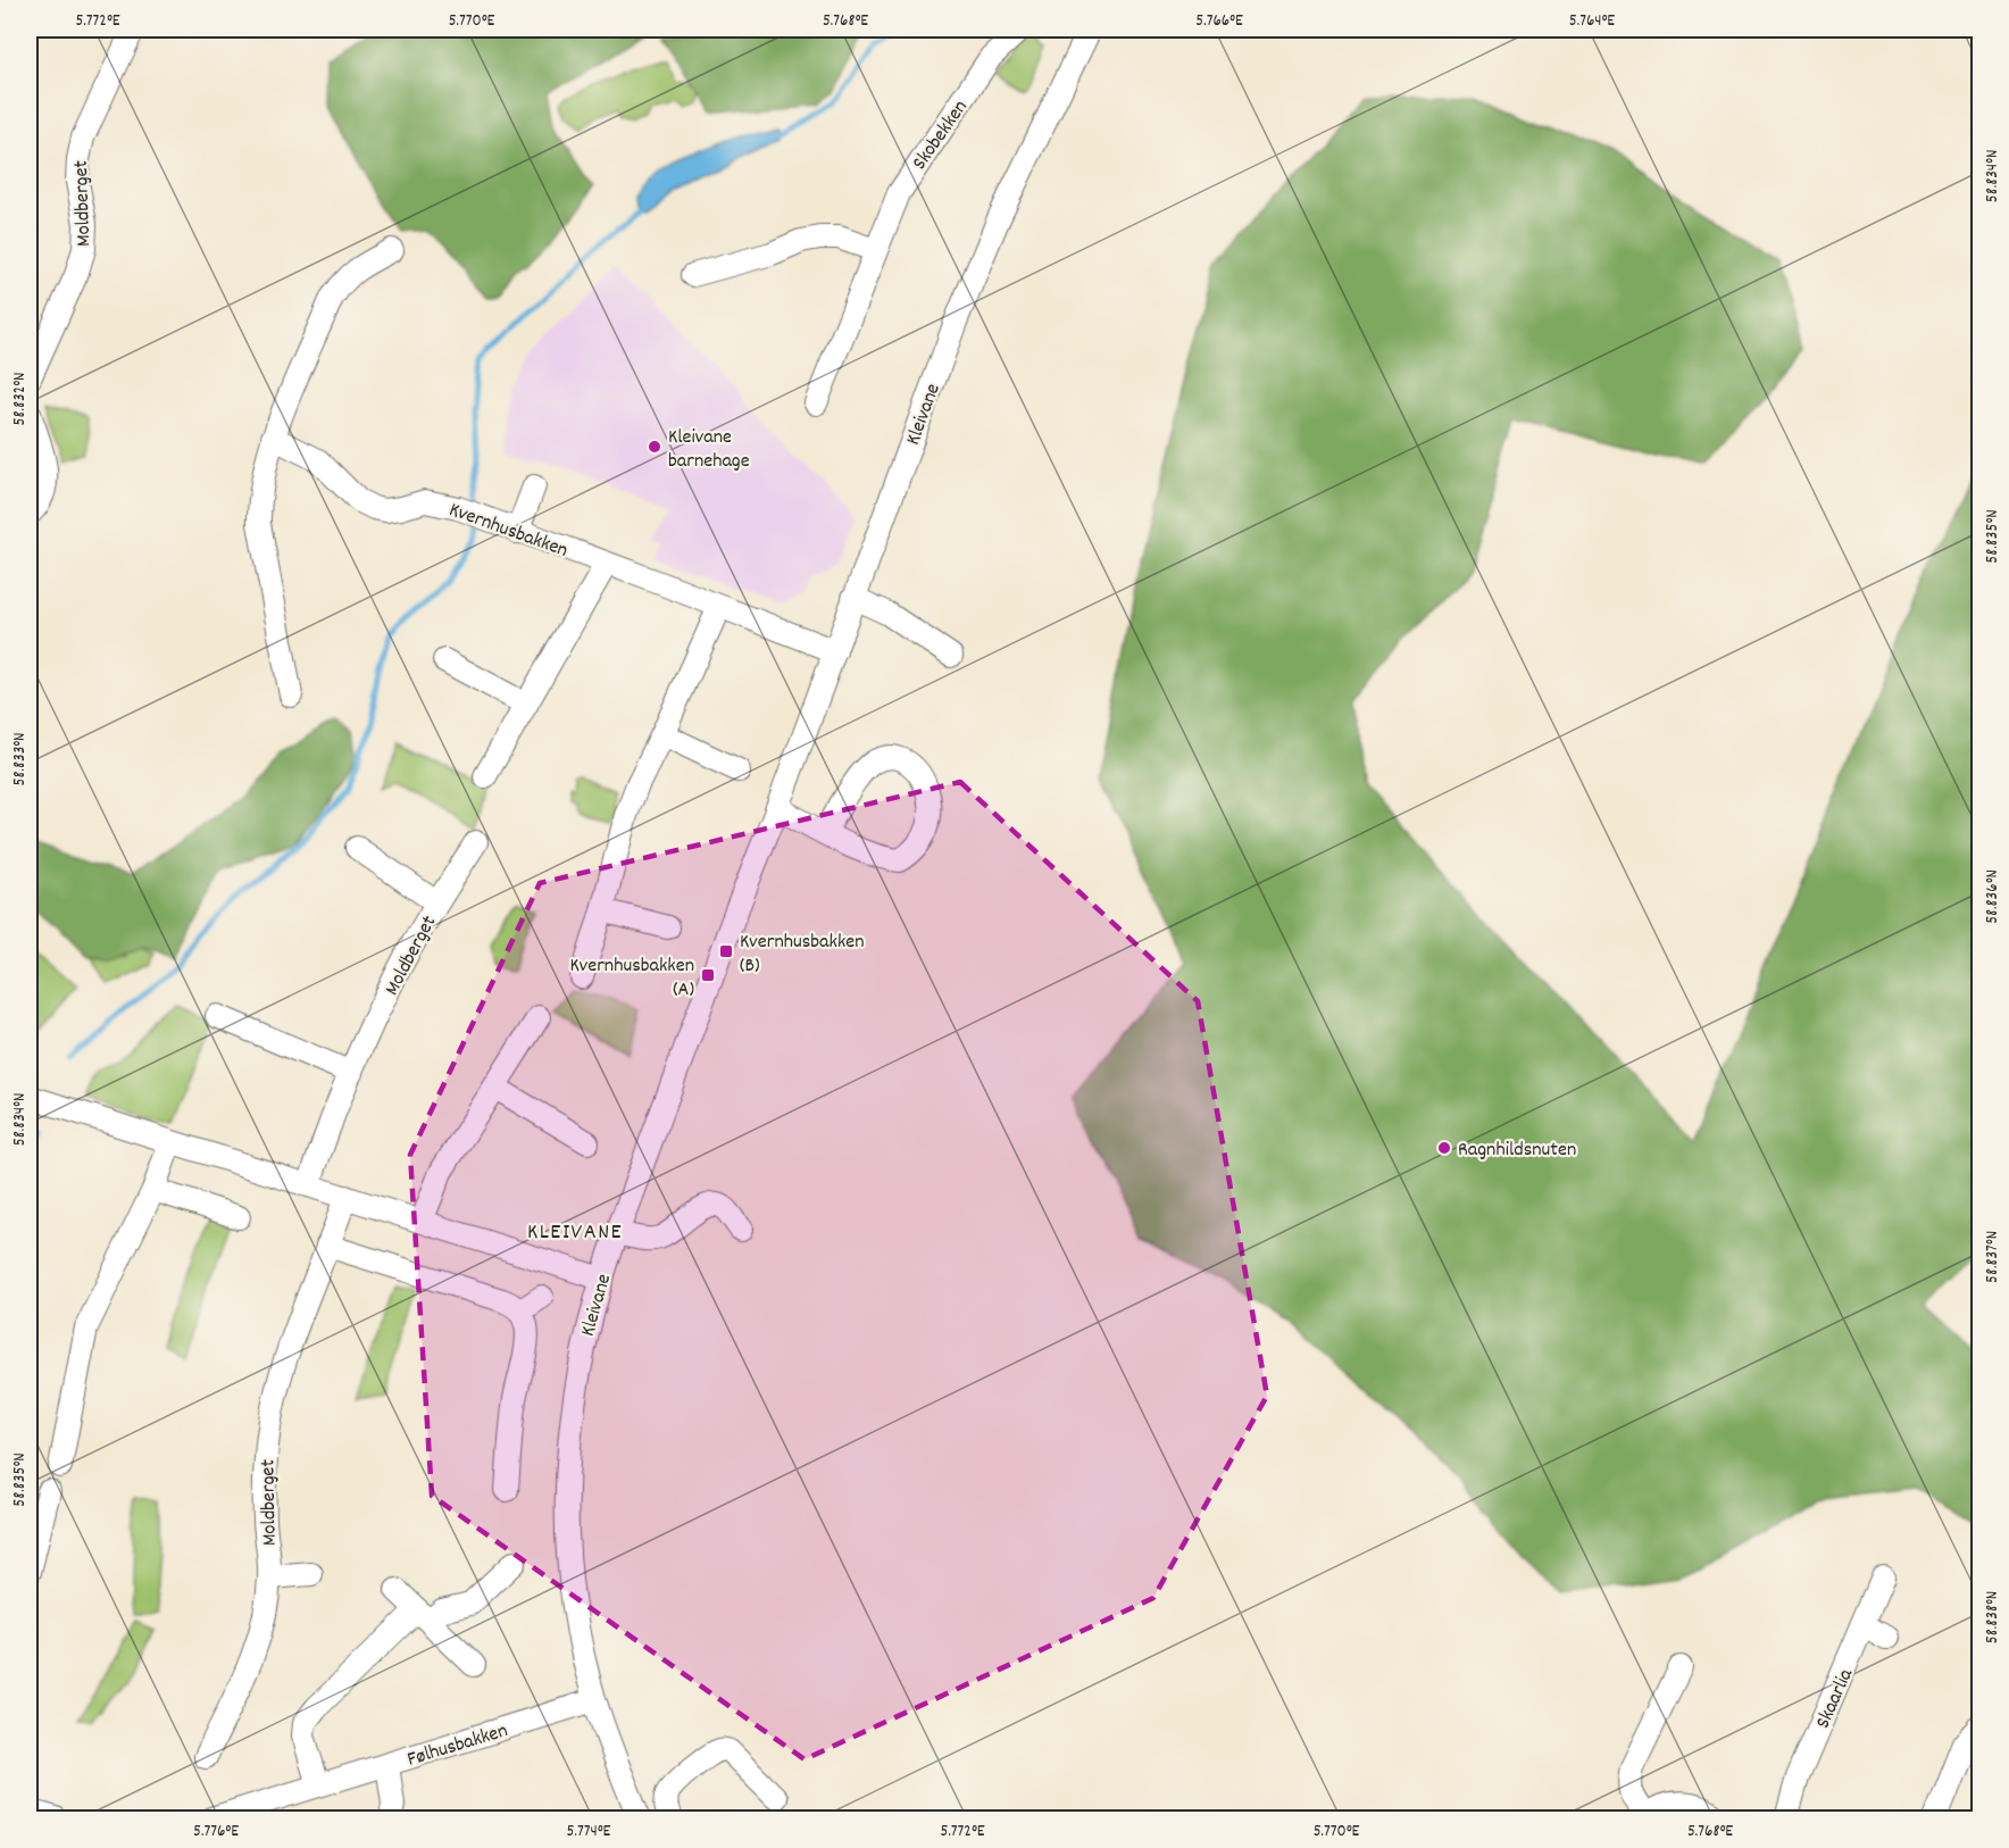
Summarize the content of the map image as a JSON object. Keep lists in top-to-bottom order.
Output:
{
  "streets": {
    "street": [
      "Skobekken",
      "Moldberget",
      "Kleivane",
      "Kvernhusbakken",
      "Skaarlia",
      "Følhusbakken"
    ]
  },
  "crossings": [
    ["Kleivane", "Kvernhusbakken"],
    ["Kleivane", "Følhusbakken"]
  ],
  "districts": ["KLEIVANE"],
  "places": {
    "other": ["Kleivane barnehage", "Ragnhildsnuten"],
    "transit": ["Kvernhusbakken (B)", "Kvernhusbakken (A)"]
  },
  "coordinates": [
    "5.772°E",
    "5.770°E",
    "5.768°E",
    "5.766°E",
    "5.764°E",
    "58.834°N",
    "58.832°N",
    "58.835°N",
    "58.833°N",
    "58.836°N",
    "58.837°N",
    "58.838°N",
    "5.776°E",
    "5.774°E"
  ]
}
